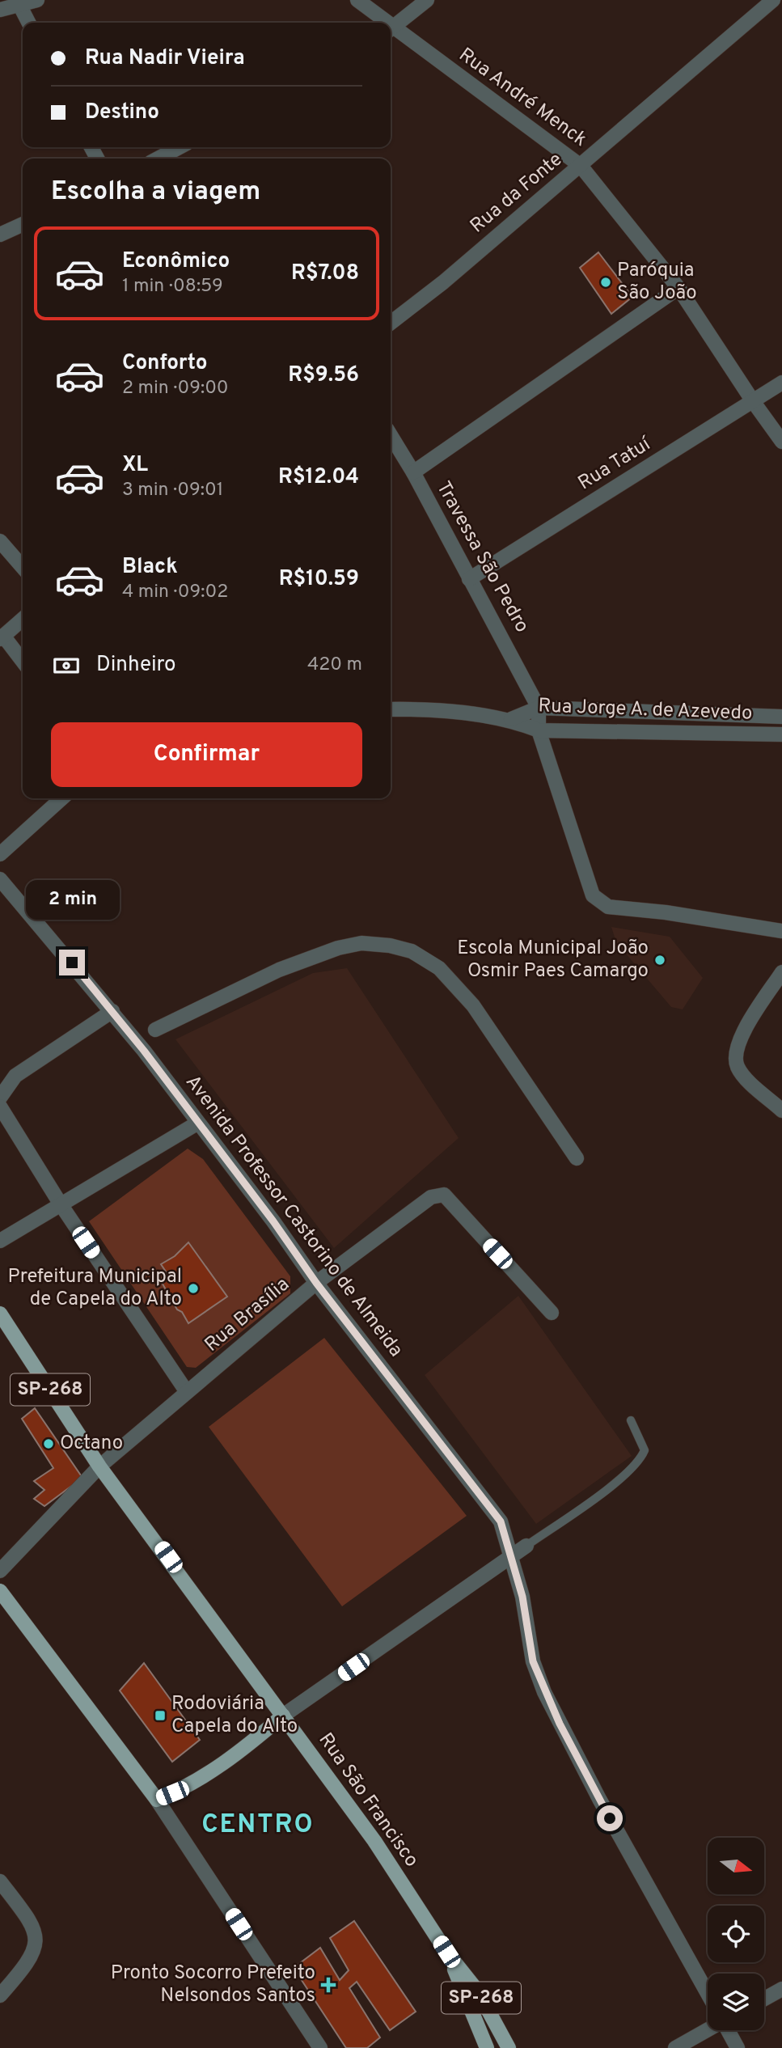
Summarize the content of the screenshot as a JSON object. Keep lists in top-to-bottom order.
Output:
{
  "streets": {
    "main road": ["SP-268", "Rua São Francisco"],
    "street": [
      "Rua André Menck",
      "Rua da Fonte",
      "Rua Tatuí",
      "Travessa São Pedro",
      "Rua Jorge A. de Azevedo",
      "Avenida Professor Castorino de Almeida",
      "Rua Brasília"
    ]
  },
  "crossings": [
    ["Rua André Menck", "Rua da Fonte"],
    ["Rua André Menck", "Rua Tatuí"],
    ["Rua Tatuí", "Travessa São Pedro"],
    ["Travessa São Pedro", "Rua Jorge A. de Azevedo"],
    ["Avenida Professor Castorino de Almeida", "Rua Brasília"],
    ["Rua Brasília", "Rua São Francisco"]
  ],
  "districts": ["CENTRO"],
  "places": {
    "other": [
      "Paróquia São João",
      "Escola Municipal João Osmir Paes Camargo",
      "Prefeitura Municipal de Capela do Alto",
      "Octano"
    ],
    "transit": ["Rodoviária Capela do Alto"],
    "health": ["Pronto Socorro Prefeito Nelsondos Santos"]
  },
  "north": "right",
  "page": {
    "banner": ["Rua Nadir Vieira", "Destino"],
    "heading": "Escolha a viagem",
    "list": [
      {
        "name": "Econômico",
        "note": "1 min · 08:59",
        "value": "R$7.08"
      },
      {
        "name": "Conforto",
        "note": "2 min · 09:00",
        "value": "R$9.56"
      },
      {
        "name": "XL",
        "note": "3 min · 09:01",
        "value": "R$12.04"
      },
      {
        "name": "Black",
        "note": "4 min · 09:02",
        "value": "R$10.59"
      }
    ],
    "pay": ["Dinheiro", "420 m"],
    "buttons": "Confirmar",
    "bubble": "2 min"
  }
}
